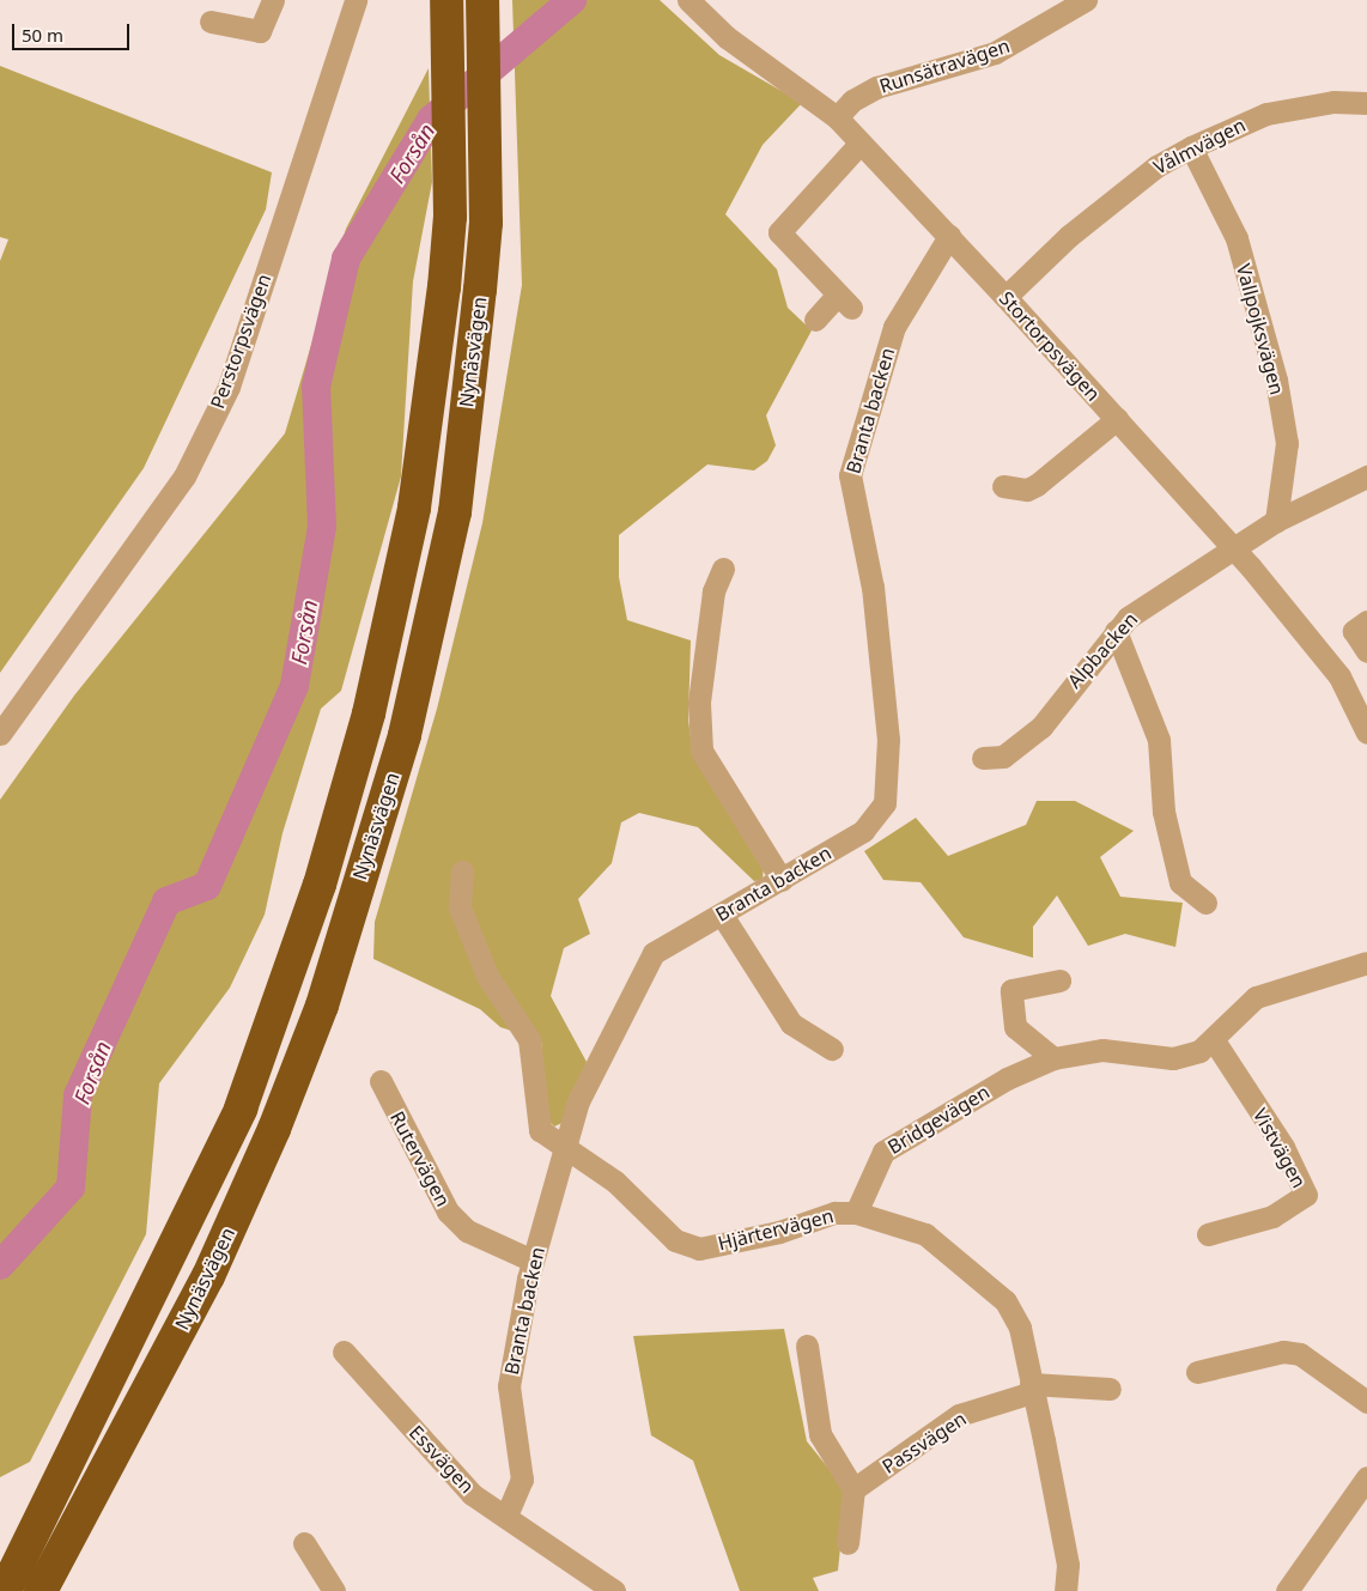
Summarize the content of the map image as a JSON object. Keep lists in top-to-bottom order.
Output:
{
  "streets": {
    "highway": ["Nynäsvägen"],
    "street": [
      "Runsätravägen",
      "Vålmvägen",
      "Vallpojksvägen",
      "Perstorpsvägen",
      "Stortorpsvägen",
      "Branta backen",
      "Alpbacken",
      "Bridgevägen",
      "Vistvägen",
      "Rutervägen",
      "Hjärtervägen",
      "Passvägen",
      "Essvägen"
    ]
  },
  "crossings": [
    ["Runsätravägen", "Stortorpsvägen"],
    ["Vålmvägen", "Vallpojksvägen"],
    ["Vålmvägen", "Stortorpsvägen"],
    ["Stortorpsvägen", "Branta backen"],
    ["Stortorpsvägen", "Alpbacken"],
    ["Branta backen", "Rutervägen"],
    ["Branta backen", "Hjärtervägen"],
    ["Branta backen", "Essvägen"],
    ["Bridgevägen", "Vistvägen"],
    ["Bridgevägen", "Hjärtervägen"],
    ["Hjärtervägen", "Passvägen"]
  ],
  "water": ["Forsån"],
  "scale_bar": "50 m"
}
